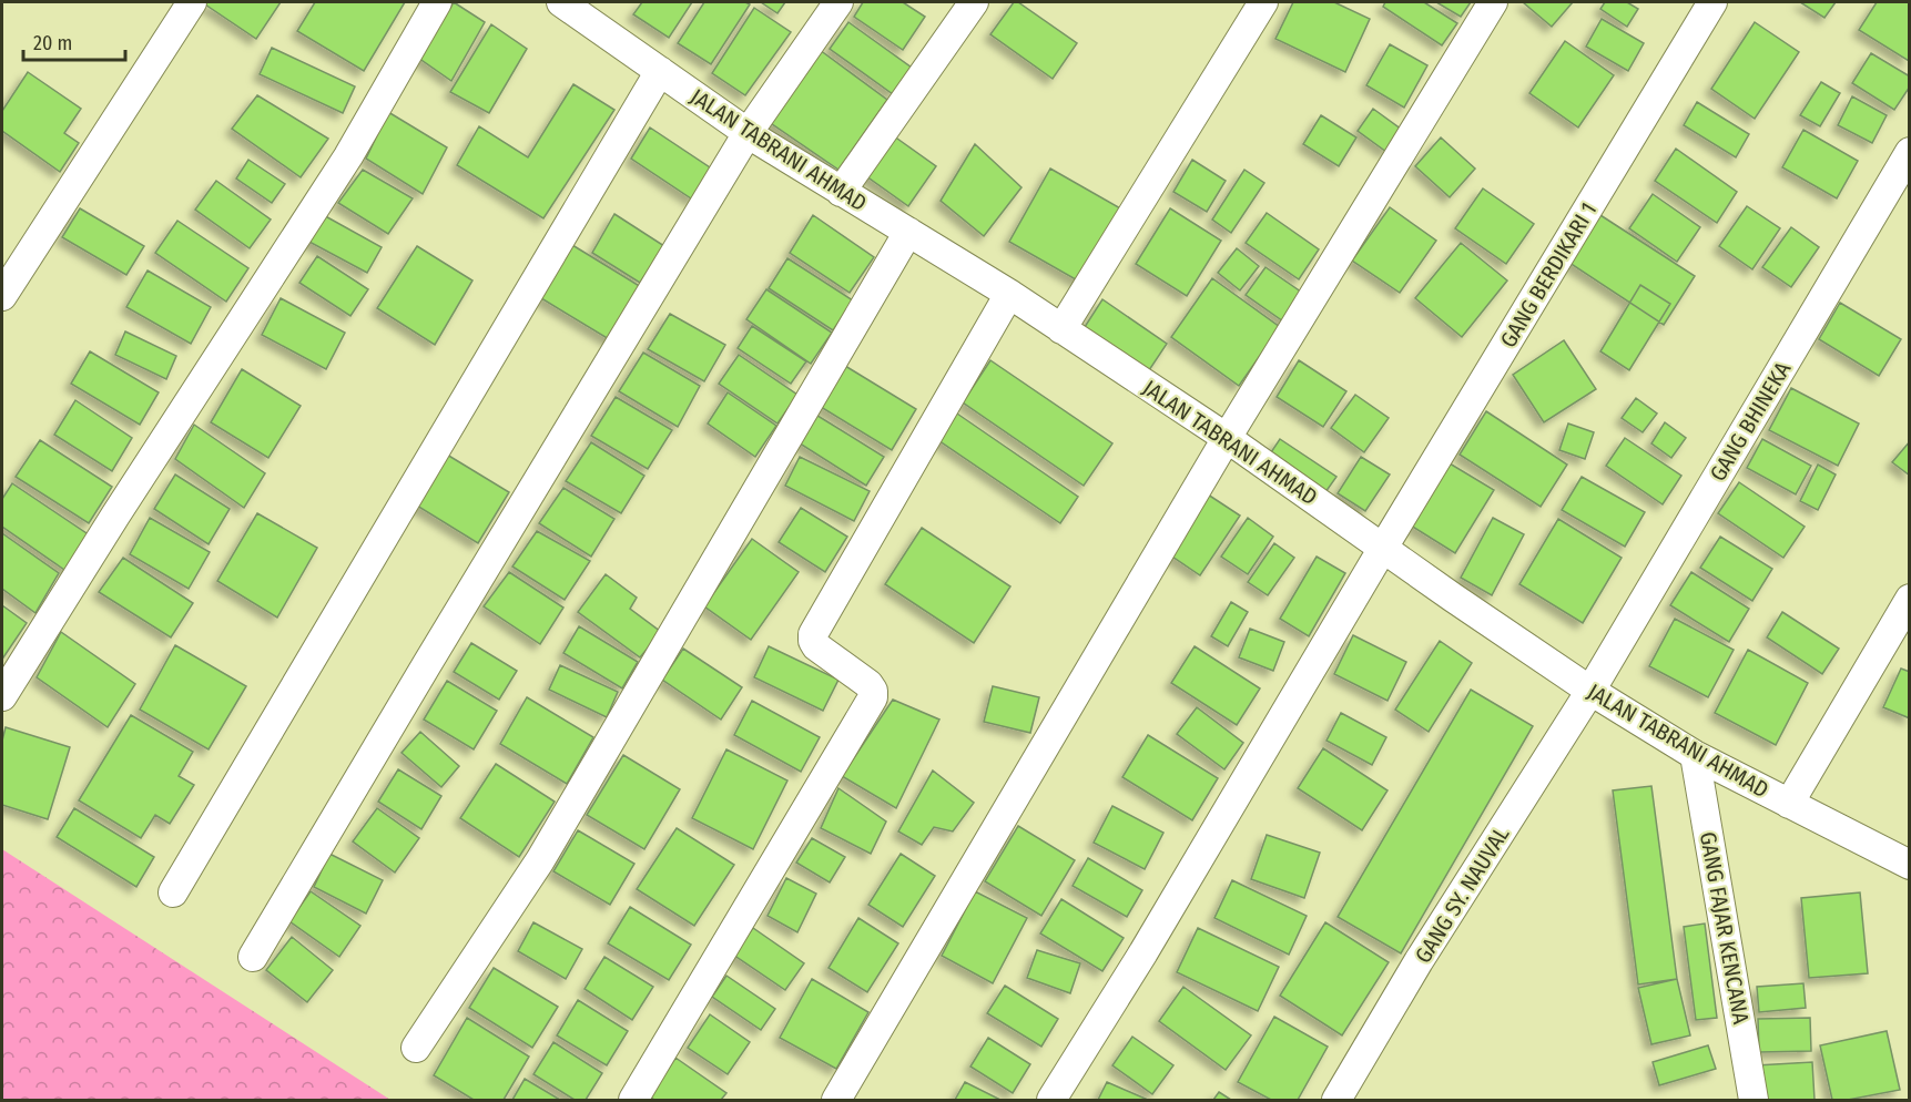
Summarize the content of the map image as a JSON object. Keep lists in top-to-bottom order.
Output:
{
  "streets": {
    "street": [
      "JALAN TABRANI AHMAD",
      "GANG BERDIKARI 1",
      "GANG BHINEKA",
      "GANG SY. NAUVAL",
      "GANG FAJAR KENCANA"
    ]
  },
  "crossings": [
    ["JALAN TABRANI AHMAD", "GANG BERDIKARI 1"],
    ["JALAN TABRANI AHMAD", "GANG BHINEKA"],
    ["JALAN TABRANI AHMAD", "GANG SY. NAUVAL"],
    ["JALAN TABRANI AHMAD", "GANG FAJAR KENCANA"],
    ["GANG BHINEKA", "GANG SY. NAUVAL"]
  ],
  "scale_bar": "20 m"
}
